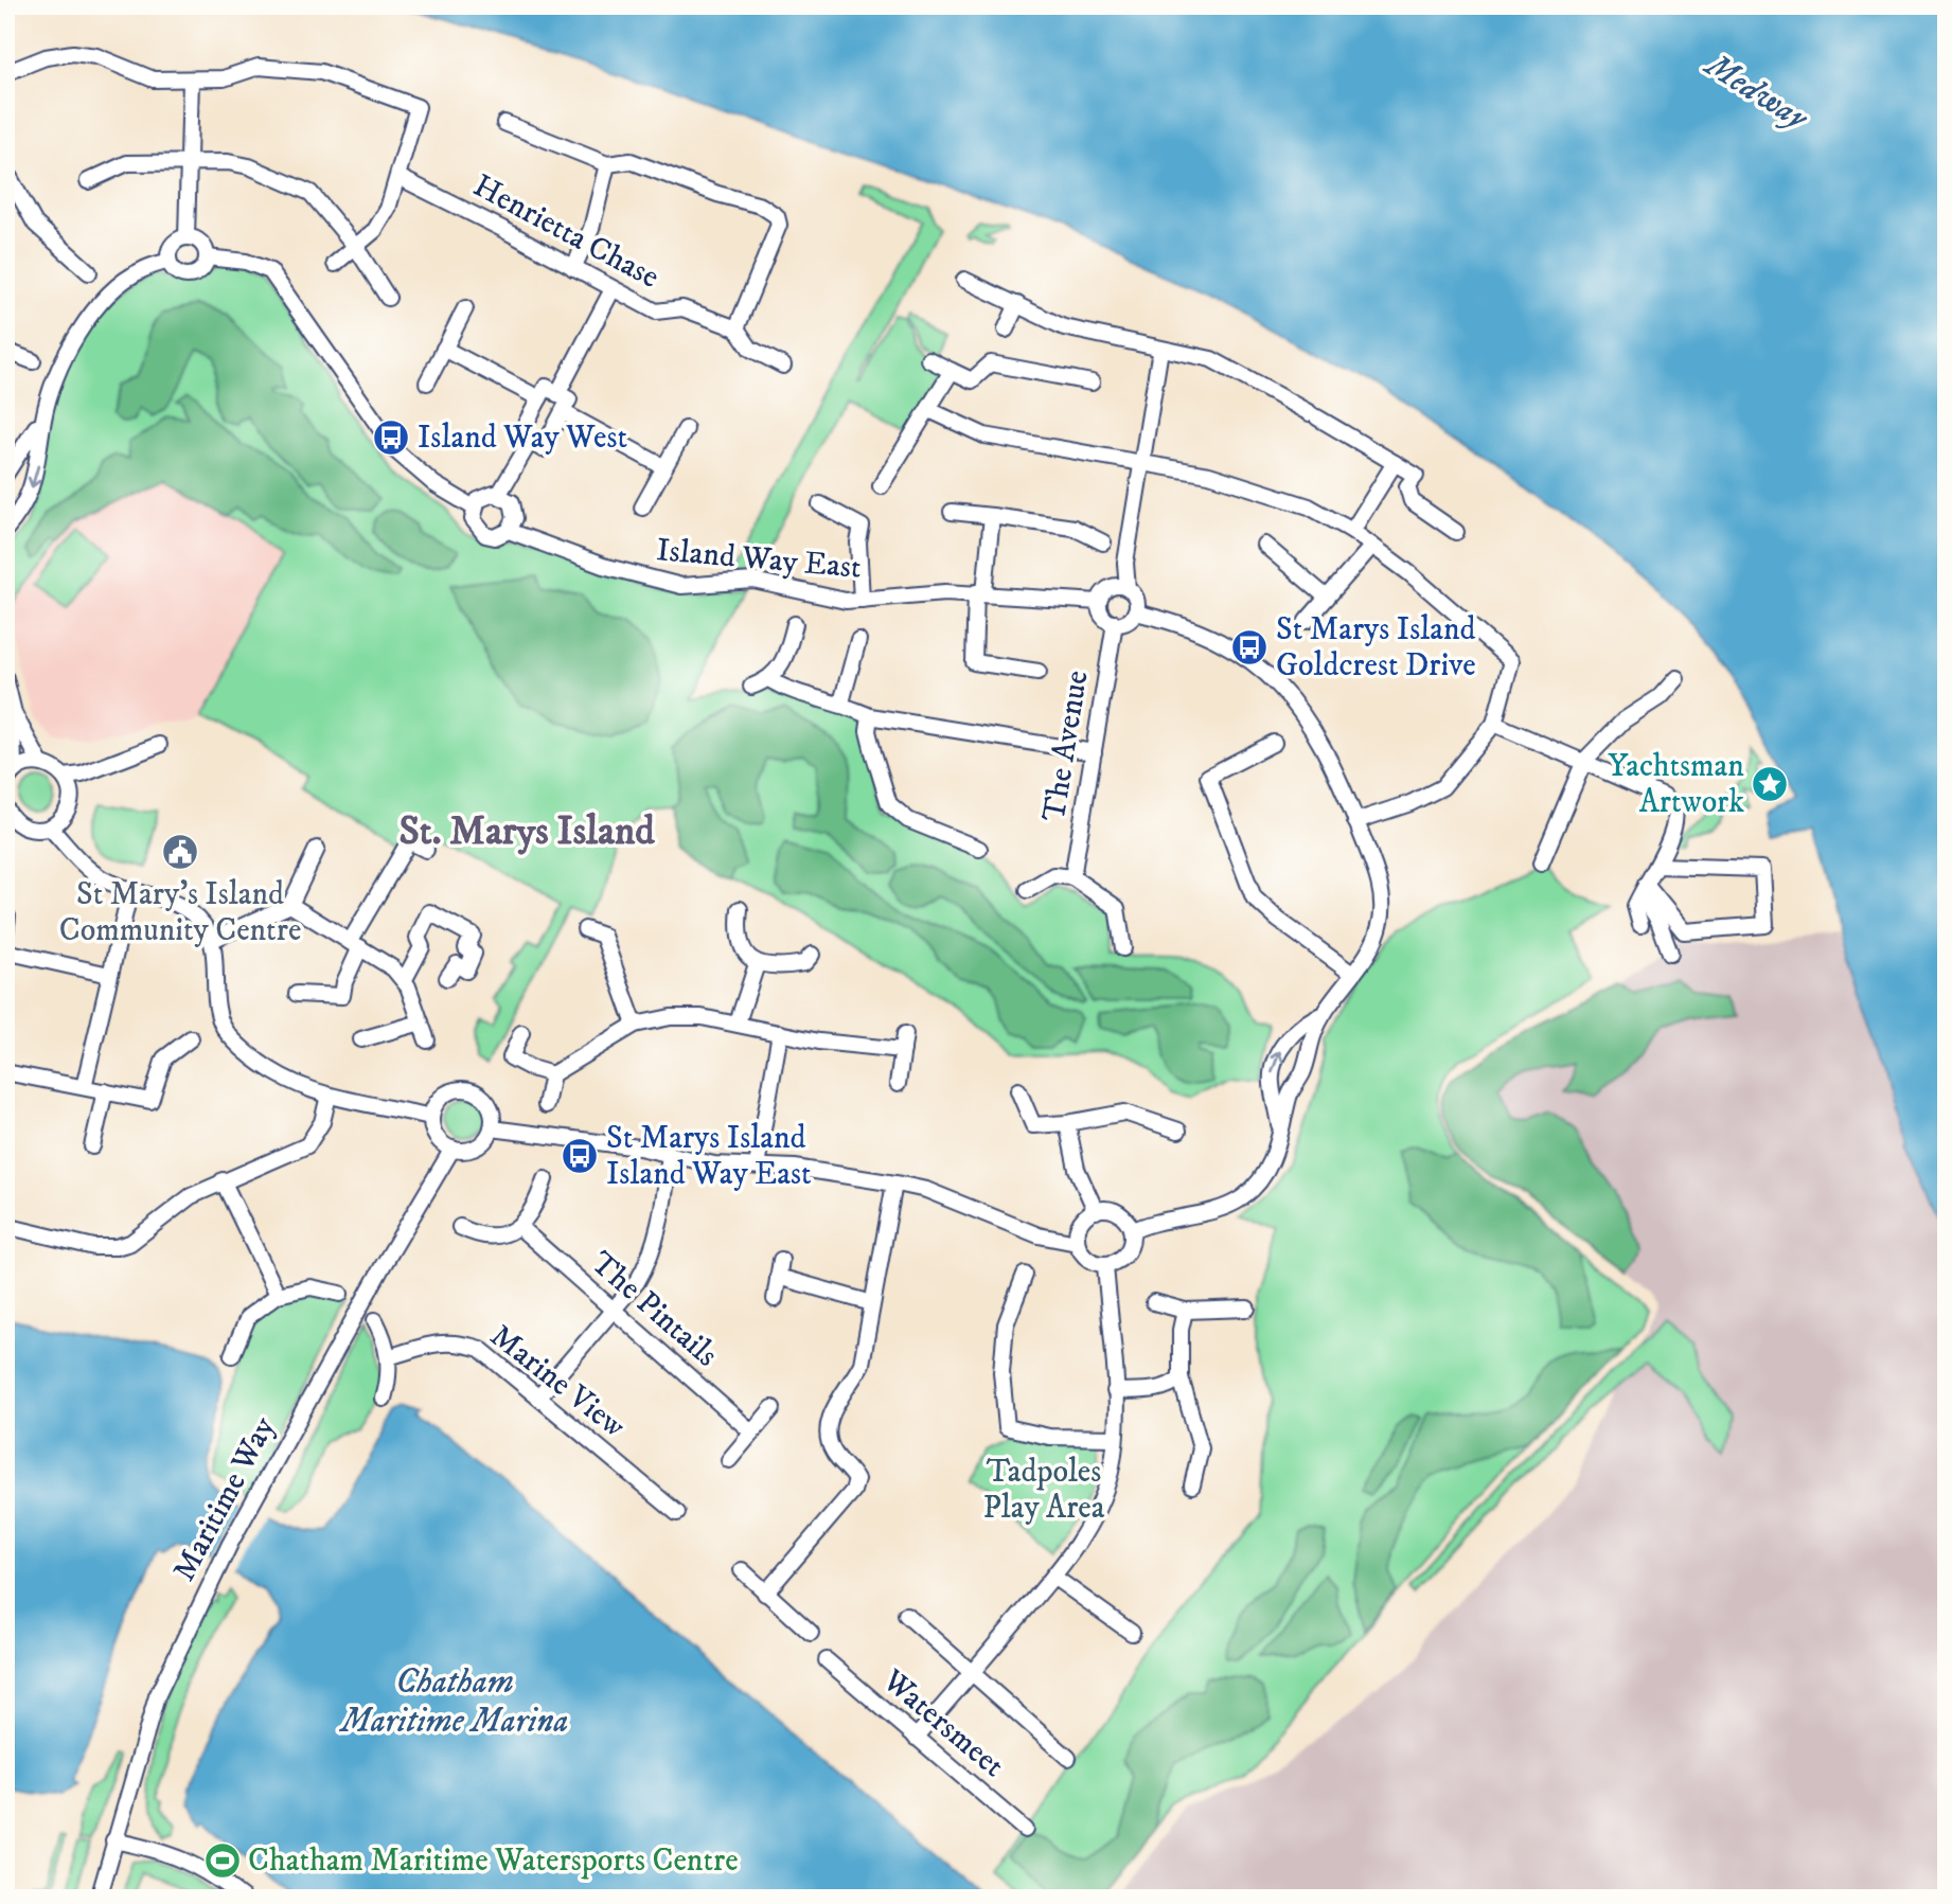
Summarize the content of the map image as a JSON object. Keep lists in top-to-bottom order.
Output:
{
  "streets": {
    "street": [
      "Henrietta Chase",
      "Island Way East",
      "The Avenue",
      "The Pintails",
      "Marine View",
      "Maritime Way",
      "Watersmeet"
    ]
  },
  "crossings": [
    ["Island Way East", "The Avenue"]
  ],
  "districts": ["St. Marys Island"],
  "water": ["Medway", "Chatham Maritime Marina"],
  "parks": ["Tadpoles Play Area"],
  "places": {
    "bus stop": ["Island Way West", "St Marys Island Goldcrest Drive", "St Marys Island Island Way East"],
    "place": ["Yachtsman Artwork"],
    "public building": ["St Mary's Island Community Centre"],
    "sports": ["Chatham Maritime Watersports Centre"]
  }
}
